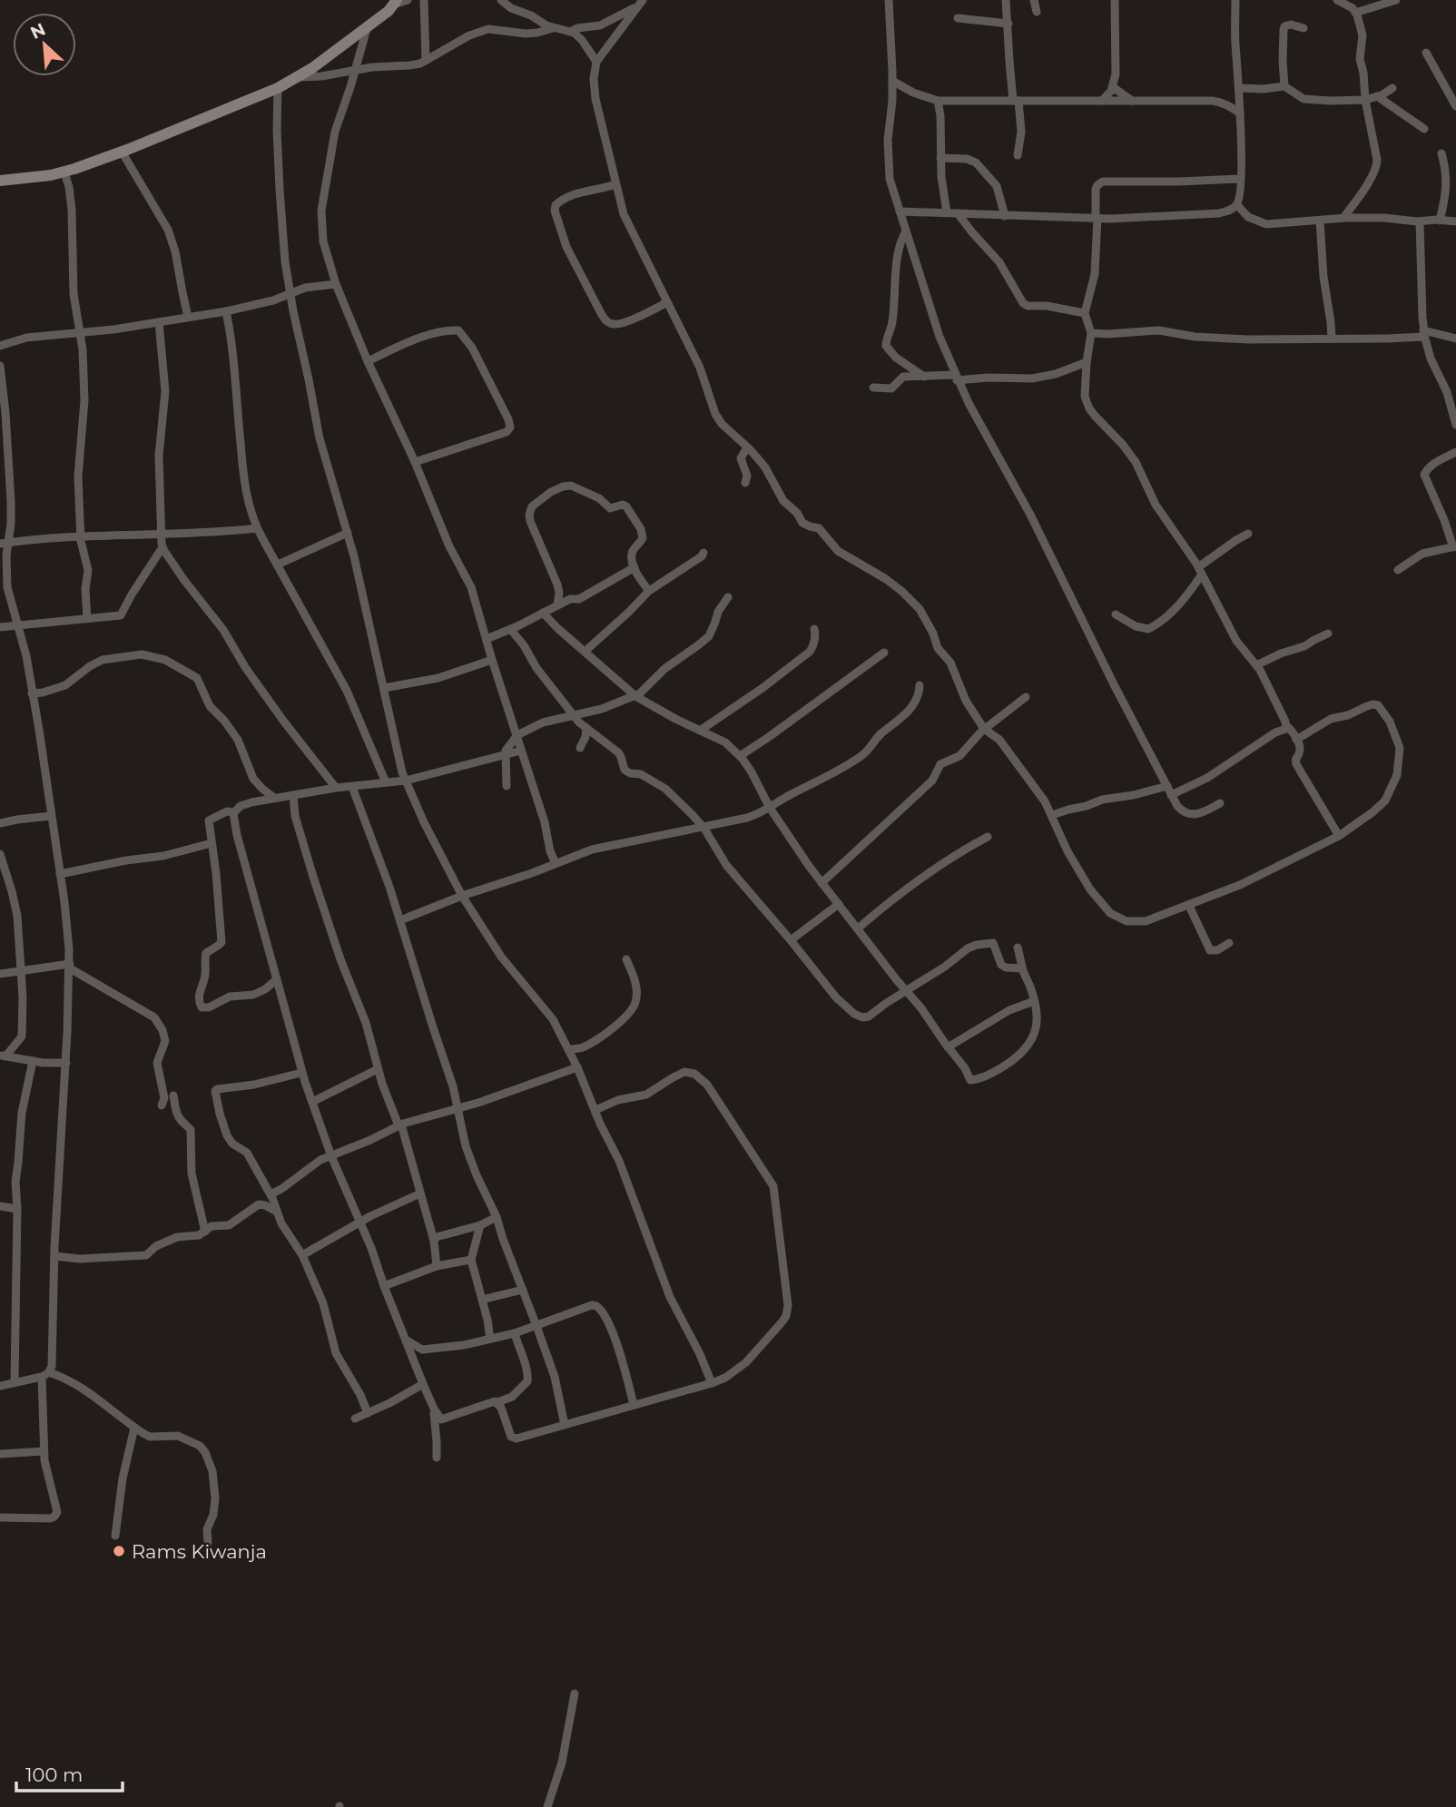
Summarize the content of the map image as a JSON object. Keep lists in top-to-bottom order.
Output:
{
  "places": ["Rams Kiwanja"],
  "scale_bar": "100 m",
  "north": "top left"
}
